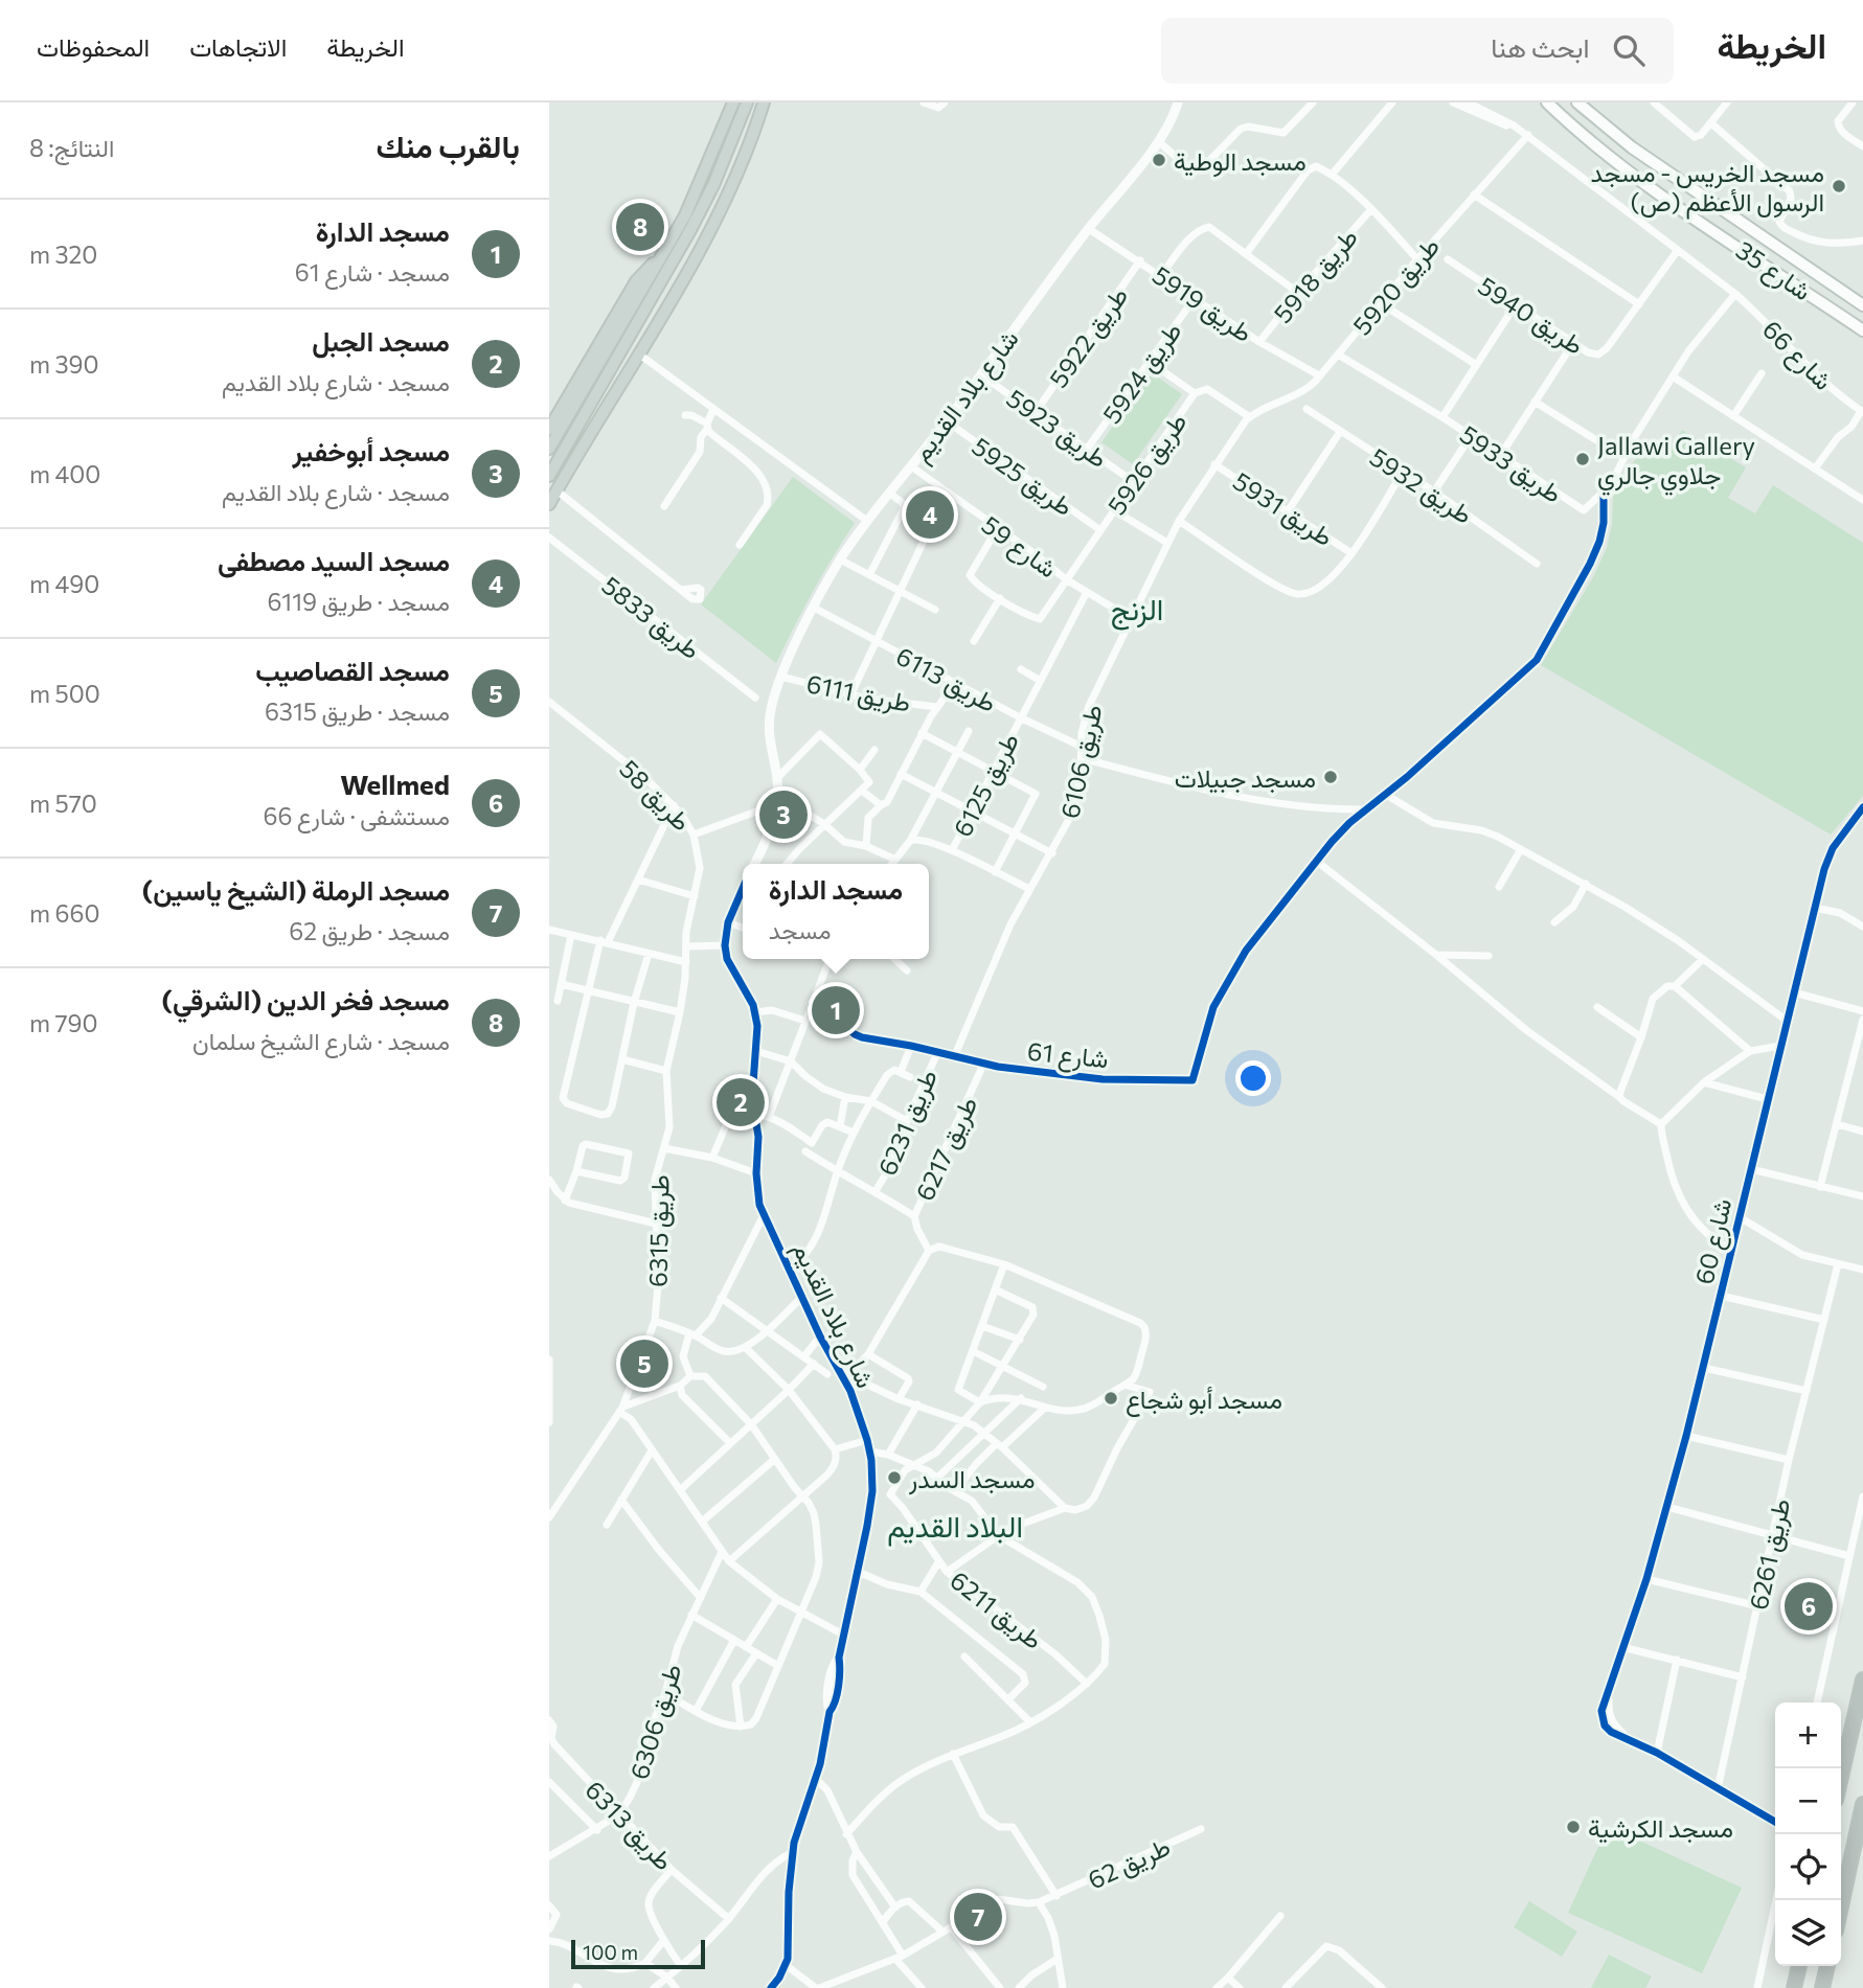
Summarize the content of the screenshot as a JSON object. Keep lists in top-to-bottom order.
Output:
{
  "streets": {
    "main road": ["شارع 35"],
    "street": [
      "طريق 5918",
      "طريق 5920",
      "طريق 5919",
      "طريق 5940",
      "طريق 5922",
      "شارع 66",
      "طريق 5924",
      "شارع بلاد القديم",
      "طريق 5923",
      "طريق 5926",
      "طريق 5933",
      "طريق 5925",
      "طريق 5932",
      "طريق 5931",
      "شارع 59",
      "طريق 5833",
      "طريق 6113",
      "طريق 6111",
      "طريق 6106",
      "طريق 6125",
      "طريق 58",
      "شارع 61",
      "طريق 6231",
      "طريق 6217",
      "طريق 6315",
      "شارع 60",
      "طريق 6261",
      "طريق 6211",
      "طريق 6306",
      "طريق 6313",
      "طريق 62"
    ]
  },
  "crossings": [
    ["طريق 5918", "طريق 5919"],
    ["طريق 5920", "طريق 5919"],
    ["طريق 5920", "شارع 66"],
    ["طريق 5920", "طريق 5933"],
    ["طريق 5920", "طريق 5931"],
    ["طريق 5920", "طريق 6106"],
    ["طريق 5919", "طريق 5922"],
    ["طريق 5919", "طريق 5924"],
    ["طريق 5919", "شارع بلاد القديم"],
    ["طريق 5940", "شارع 66"],
    ["طريق 5922", "طريق 5923"],
    ["شارع 66", "طريق 5933"],
    ["طريق 5924", "طريق 5923"],
    ["طريق 5924", "طريق 5926"],
    ["شارع بلاد القديم", "طريق 5923"],
    ["شارع بلاد القديم", "طريق 5925"],
    ["شارع بلاد القديم", "شارع 59"],
    ["شارع بلاد القديم", "طريق 6113"],
    ["شارع بلاد القديم", "طريق 6111"],
    ["شارع بلاد القديم", "طريق 58"],
    ["طريق 5923", "طريق 5926"],
    ["طريق 5926", "طريق 5925"],
    ["طريق 5926", "شارع 59"],
    ["طريق 5932", "طريق 5931"],
    ["شارع 59", "طريق 6106"],
    ["شارع 59", "طريق 6125"],
    ["طريق 6113", "طريق 6106"],
    ["طريق 6113", "طريق 6125"],
    ["طريق 6106", "طريق 6125"],
    ["طريق 6106", "شارع 61"],
    ["طريق 58", "طريق 6315"],
    ["شارع 61", "طريق 6231"],
    ["شارع 61", "طريق 6217"],
    ["شارع 60", "طريق 6261"],
    ["طريق 6306", "طريق 6313"]
  ],
  "districts": ["الزنج", "البلاد القديم"],
  "places": [
    "مسجد الوطية",
    "مسجد الخريس - مسجد الرسول الأعظم (ص)",
    "Jallawi Gallery جلاوي جالري",
    "مسجد جبيلات",
    "مسجد أبو شجاع",
    "مسجد السدر",
    "مسجد الكرشية"
  ],
  "scale_bar": "100 m",
  "page": {
    "header": "الخريطة",
    "search": "ابحث هنا",
    "nav": ["الخريطة", "الاتجاهات", "المحفوظات"],
    "heading": ["بالقرب منك", "النتائج: 8"],
    "list": [
      {
        "mark": "1",
        "name": "مسجد الدارة",
        "note": "مسجد · شارع 61",
        "value": "320 m"
      },
      {
        "mark": "2",
        "name": "مسجد الجبل",
        "note": "مسجد · شارع بلاد القديم",
        "value": "390 m"
      },
      {
        "mark": "3",
        "name": "مسجد أبوخفير",
        "note": "مسجد · شارع بلاد القديم",
        "value": "400 m"
      },
      {
        "mark": "4",
        "name": "مسجد السيد مصطفى",
        "note": "مسجد · طريق 6119",
        "value": "490 m"
      },
      {
        "mark": "5",
        "name": "مسجد القصاصيب",
        "note": "مسجد · طريق 6315",
        "value": "500 m"
      },
      {
        "mark": "6",
        "name": "Wellmed",
        "note": "مستشفى · شارع 66",
        "value": "570 m"
      },
      {
        "mark": "7",
        "name": "مسجد الرملة (الشيخ ياسين)",
        "note": "مسجد · طريق 62",
        "value": "660 m"
      },
      {
        "mark": "8",
        "name": "مسجد فخر الدين (الشرقي)",
        "note": "مسجد · شارع الشيخ سلمان",
        "value": "790 m"
      }
    ],
    "pins": [
      "8",
      "4",
      "3",
      "1",
      "2",
      "5",
      "6",
      "7"
    ],
    "popup": ["مسجد الدارة", "مسجد"],
    "map_buttons": ["+", "−"],
    "scale": "100 m"
  }
}
